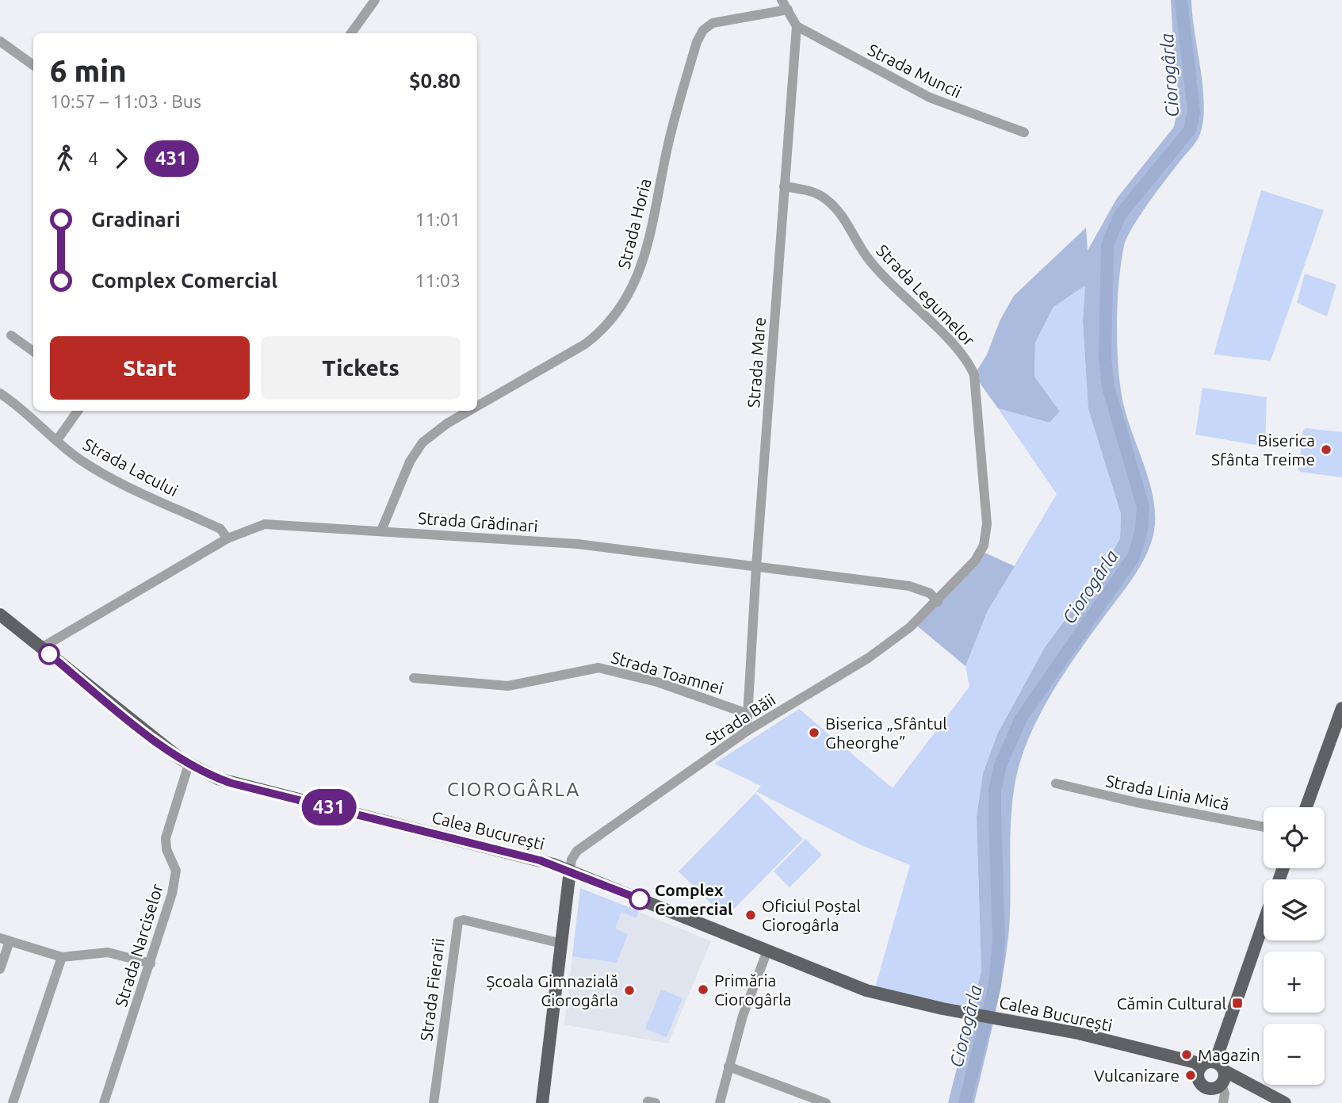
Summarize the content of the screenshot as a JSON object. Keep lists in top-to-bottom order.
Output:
{
  "streets": {
    "main road": ["Calea București"],
    "street": [
      "Strada Muncii",
      "Strada Horia",
      "Strada Legumelor",
      "Strada Mare",
      "Strada Lacului",
      "Strada Grădinari",
      "Strada Toamnei",
      "Strada Băii",
      "Strada Linia Mică",
      "Strada Narciselor",
      "Strada Fierarii"
    ]
  },
  "crossings": [
    ["Strada Muncii", "Strada Mare"],
    ["Strada Horia", "Strada Grădinari"],
    ["Strada Legumelor", "Strada Mare"],
    ["Strada Legumelor", "Strada Băii"],
    ["Strada Mare", "Strada Grădinari"],
    ["Strada Mare", "Strada Toamnei"],
    ["Strada Mare", "Strada Băii"],
    ["Strada Lacului", "Strada Grădinari"],
    ["Strada Grădinari", "Strada Băii"],
    ["Strada Grădinari", "Calea București"],
    ["Strada Băii", "Calea București"],
    ["Calea București", "Strada Narciselor"]
  ],
  "districts": ["CIOROGÂRLA"],
  "water": ["Ciorogârla"],
  "places": {
    "other": [
      "Biserica Sfânta Treime",
      "Biserica „Sfântul Gheorghe”",
      "Complex Comercial",
      "Oficiul Poștal Ciorogârla",
      "Primăria Ciorogârla",
      "Școala Gimnazială Ciorogârla",
      "Magazin",
      "Vulcanizare"
    ],
    "transit": ["Cămin Cultural"]
  },
  "lines": ["bus line 431"],
  "page": {
    "on_map": "431",
    "heading": ["6 min", "10:57 – 11:03 · Bus", "$0.80"],
    "legs": ["4", "431"],
    "list": [
      {
        "name": "Gradinari",
        "value": "11:01"
      },
      {
        "name": "Complex Comercial",
        "value": "11:03"
      }
    ],
    "buttons": ["Start", "Tickets"],
    "map_buttons": ["+", "−"]
  }
}
